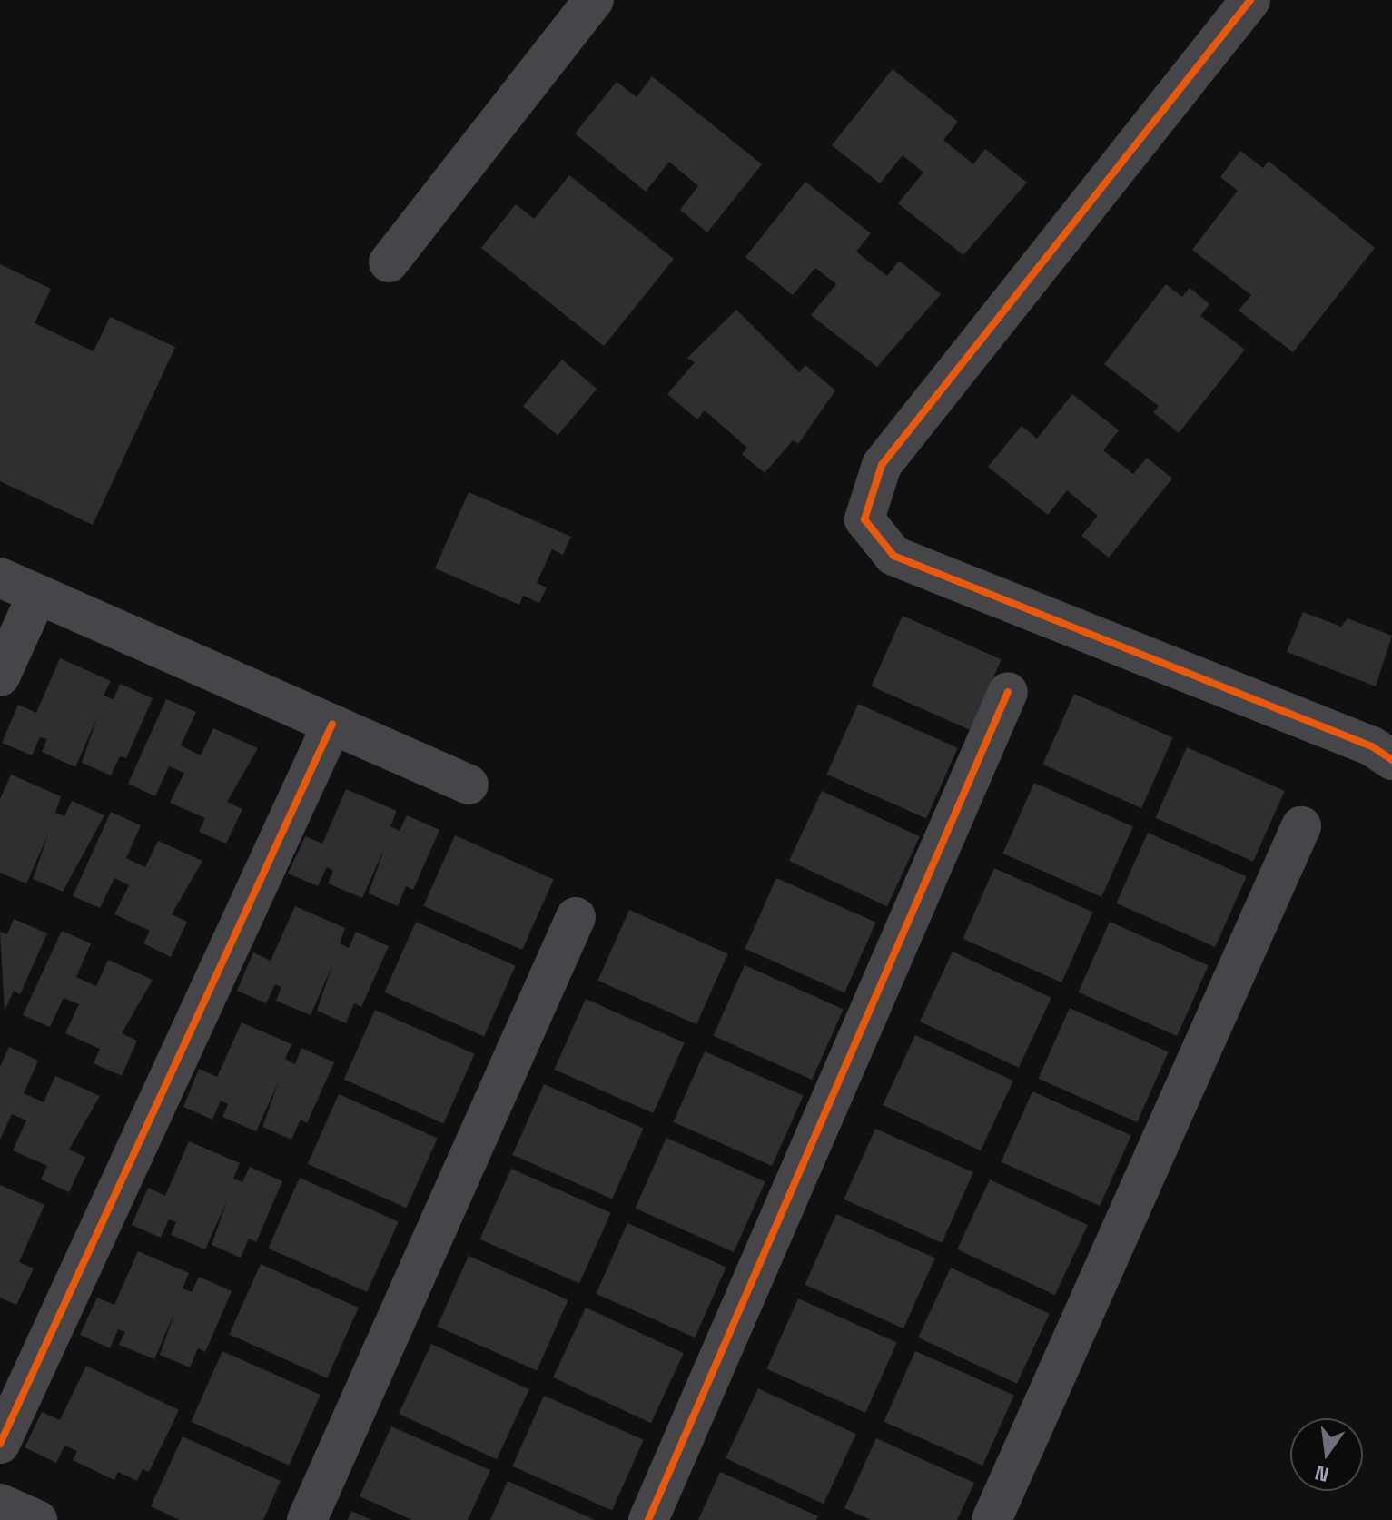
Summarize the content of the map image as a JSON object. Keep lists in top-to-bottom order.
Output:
{
  "north": "bottom"
}
